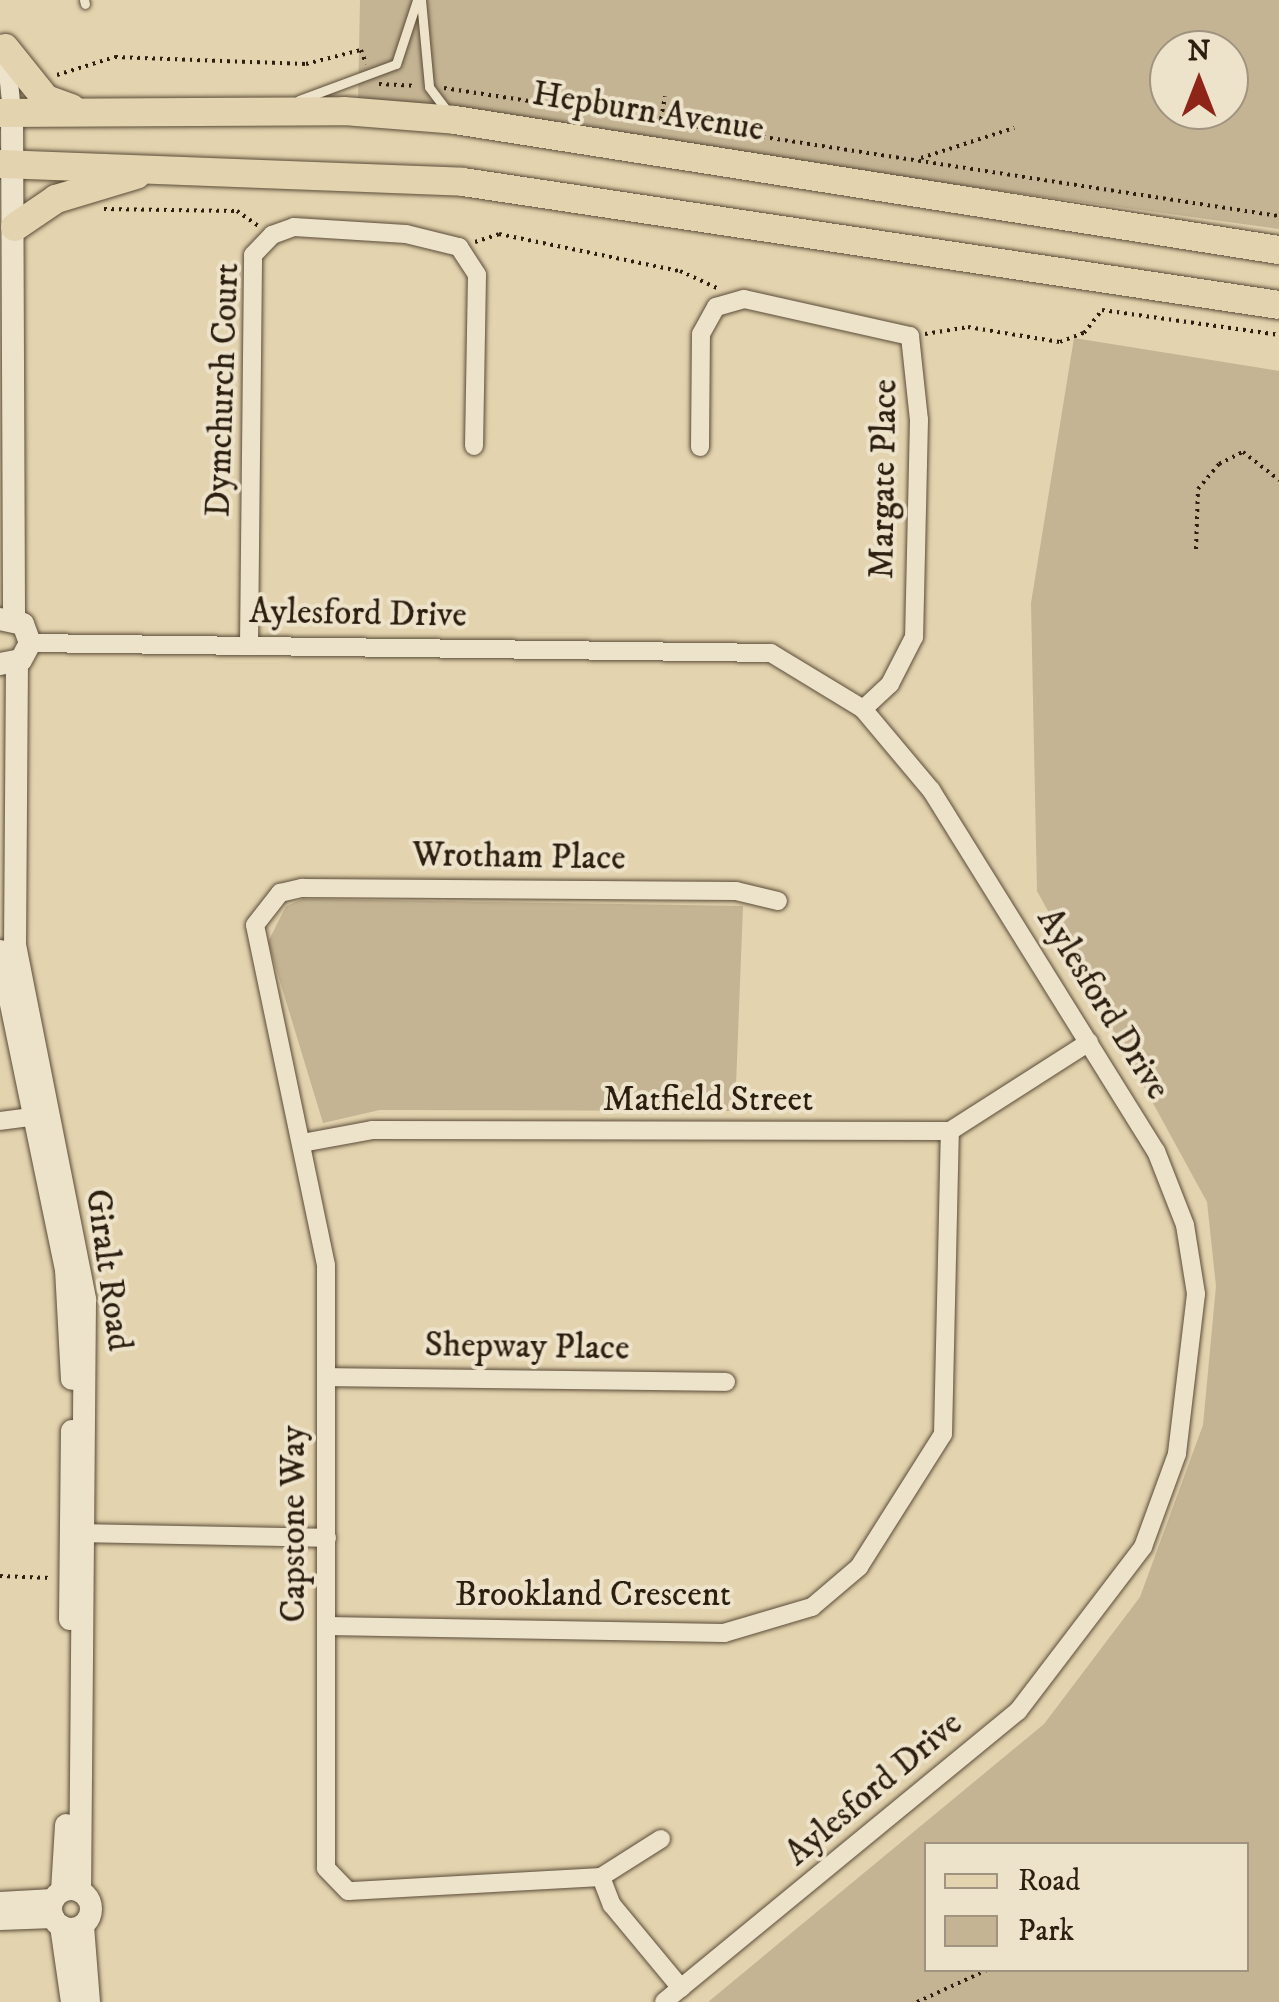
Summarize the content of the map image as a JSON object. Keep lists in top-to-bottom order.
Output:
{
  "streets": {
    "main road": ["Hepburn Avenue"],
    "street": [
      "Dymchurch Court",
      "Margate Place",
      "Aylesford Drive",
      "Wrotham Place",
      "Matfield Street",
      "Giralt Road",
      "Shepway Place",
      "Capstone Way",
      "Brookland Crescent"
    ]
  },
  "crossings": [
    ["Dymchurch Court", "Aylesford Drive"],
    ["Margate Place", "Aylesford Drive"],
    ["Aylesford Drive", "Giralt Road"],
    ["Wrotham Place", "Capstone Way"],
    ["Matfield Street", "Capstone Way"],
    ["Matfield Street", "Brookland Crescent"],
    ["Shepway Place", "Capstone Way"],
    ["Capstone Way", "Brookland Crescent"]
  ],
  "legend": ["Road", "Park"],
  "north": "top"
}
